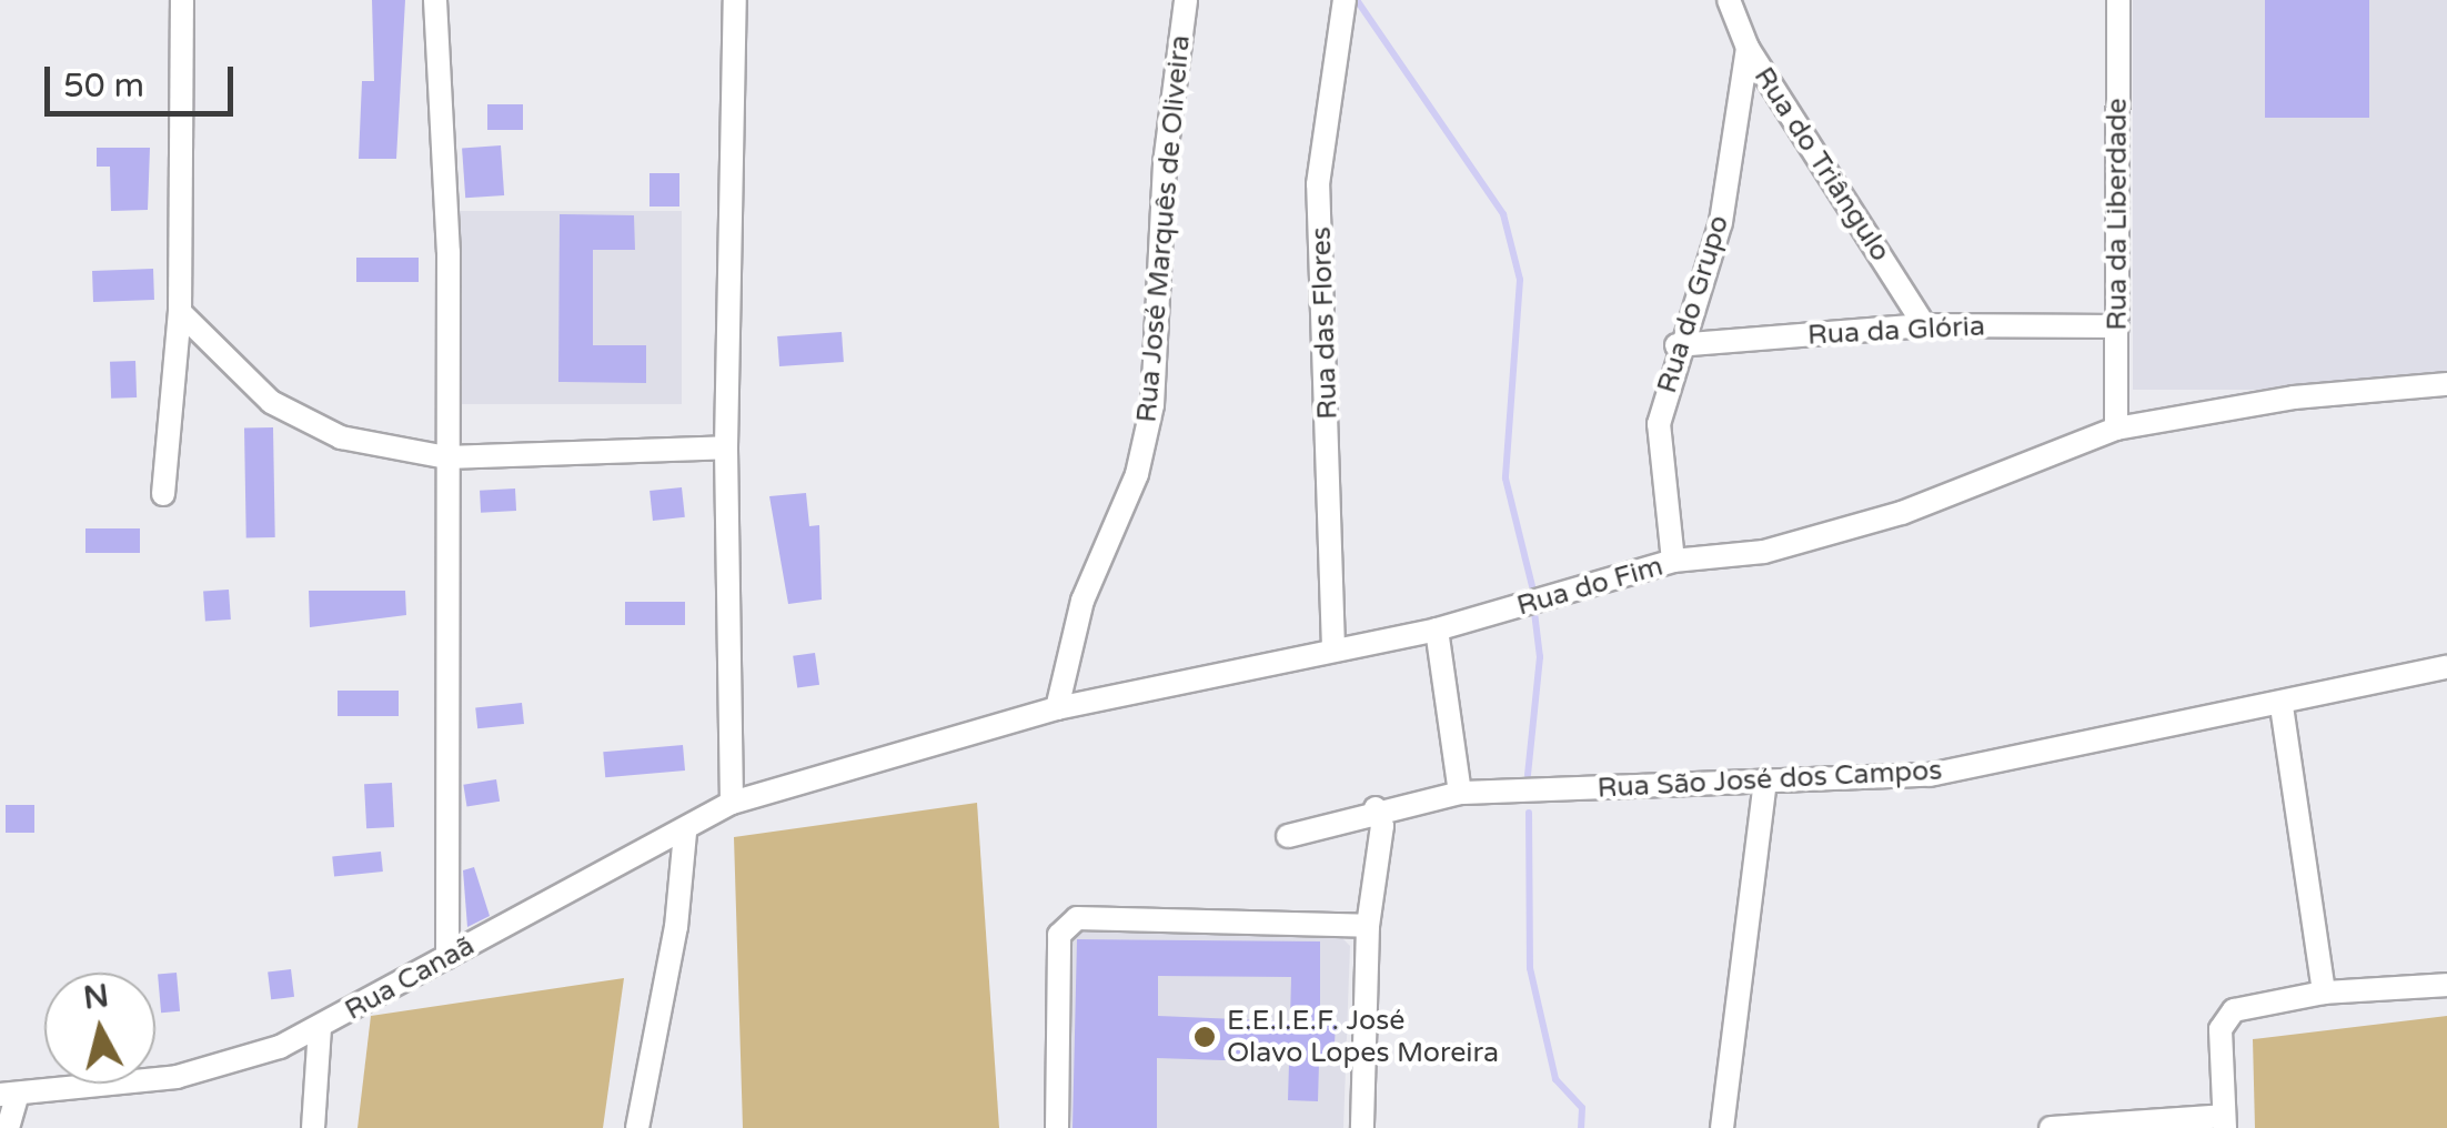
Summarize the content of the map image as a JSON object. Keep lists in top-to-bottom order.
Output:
{
  "streets": {
    "street": [
      "Rua do Triângulo",
      "Rua da Liberdade",
      "Rua José Marquês de Oliveira",
      "Rua do Grupo",
      "Rua das Flores",
      "Rua da Glória",
      "Rua do Fim",
      "Rua São José dos Campos",
      "Rua Canaã"
    ]
  },
  "crossings": [
    ["Rua do Triângulo", "Rua do Grupo"],
    ["Rua do Triângulo", "Rua da Glória"],
    ["Rua da Liberdade", "Rua da Glória"],
    ["Rua da Liberdade", "Rua do Fim"],
    ["Rua José Marquês de Oliveira", "Rua do Fim"],
    ["Rua do Grupo", "Rua da Glória"],
    ["Rua do Grupo", "Rua do Fim"],
    ["Rua das Flores", "Rua do Fim"],
    ["Rua do Fim", "Rua Canaã"]
  ],
  "places": ["E.E.I.E.F. José Olavo Lopes Moreira"],
  "scale_bar": "50 m",
  "north": "top"
}
